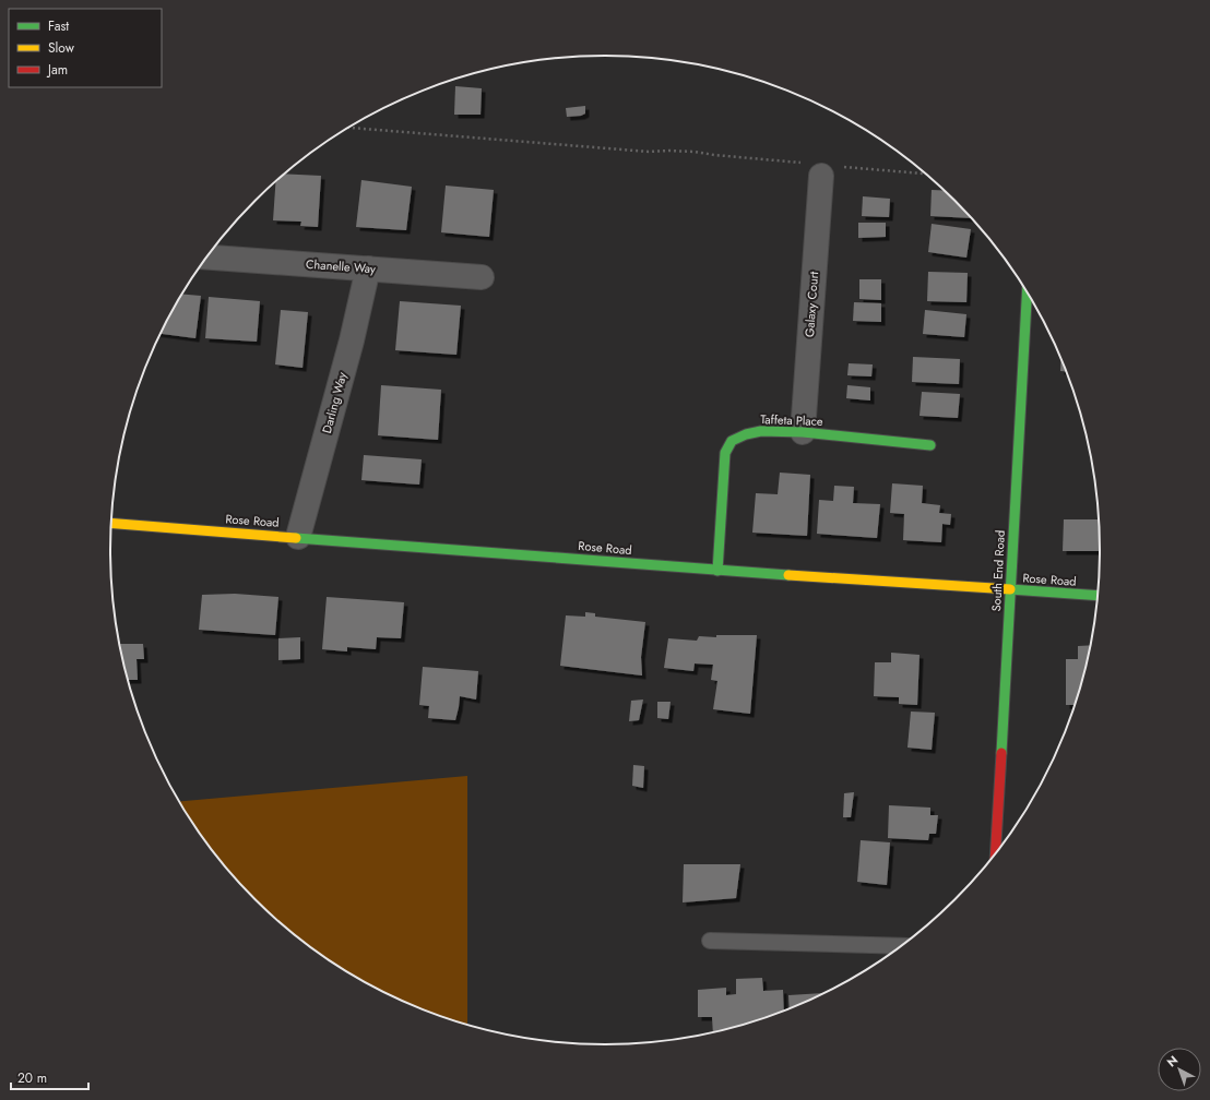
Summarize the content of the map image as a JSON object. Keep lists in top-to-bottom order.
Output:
{
  "streets": {
    "street": [
      "Chanelle Way",
      "Galaxy Court",
      "Darling Way",
      "Taffeta Place",
      "Rose Road",
      "South End Road"
    ]
  },
  "crossings": [
    ["Chanelle Way", "Darling Way"],
    ["Galaxy Court", "Taffeta Place"],
    ["Darling Way", "Rose Road"],
    ["Taffeta Place", "Rose Road"],
    ["Rose Road", "South End Road"]
  ],
  "legend": ["Fast", "Slow", "Jam"],
  "scale_bar": "20 m",
  "north": "top left"
}
